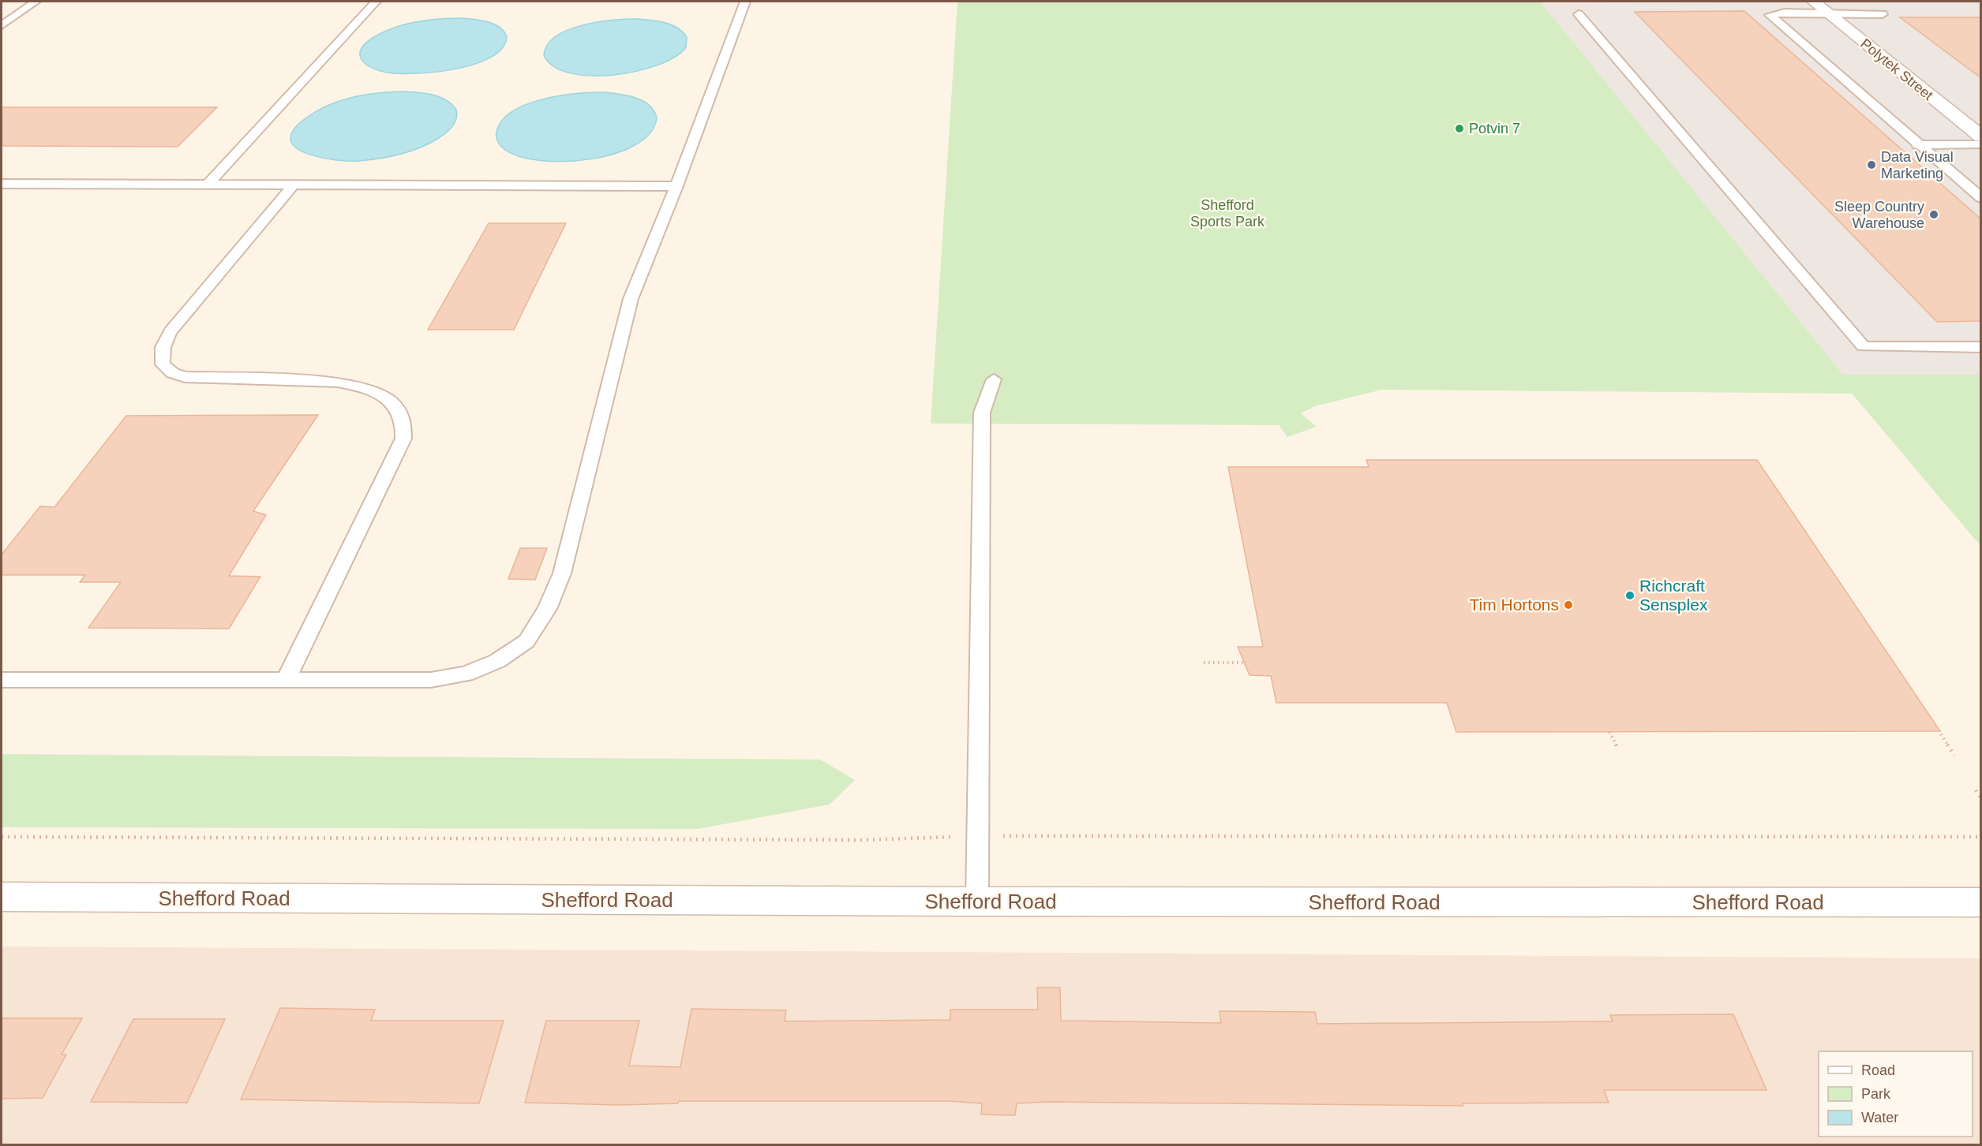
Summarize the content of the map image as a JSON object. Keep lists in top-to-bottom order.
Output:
{
  "streets": {
    "street": ["Polytek Street", "Shefford Road"]
  },
  "parks": ["Shefford Sports Park"],
  "places": [
    "Potvin 7",
    "Data Visual Marketing",
    "Sleep Country Warehouse",
    "Richcraft Sensplex",
    "Tim Hortons"
  ],
  "legend": ["Road", "Park", "Water"]
}
